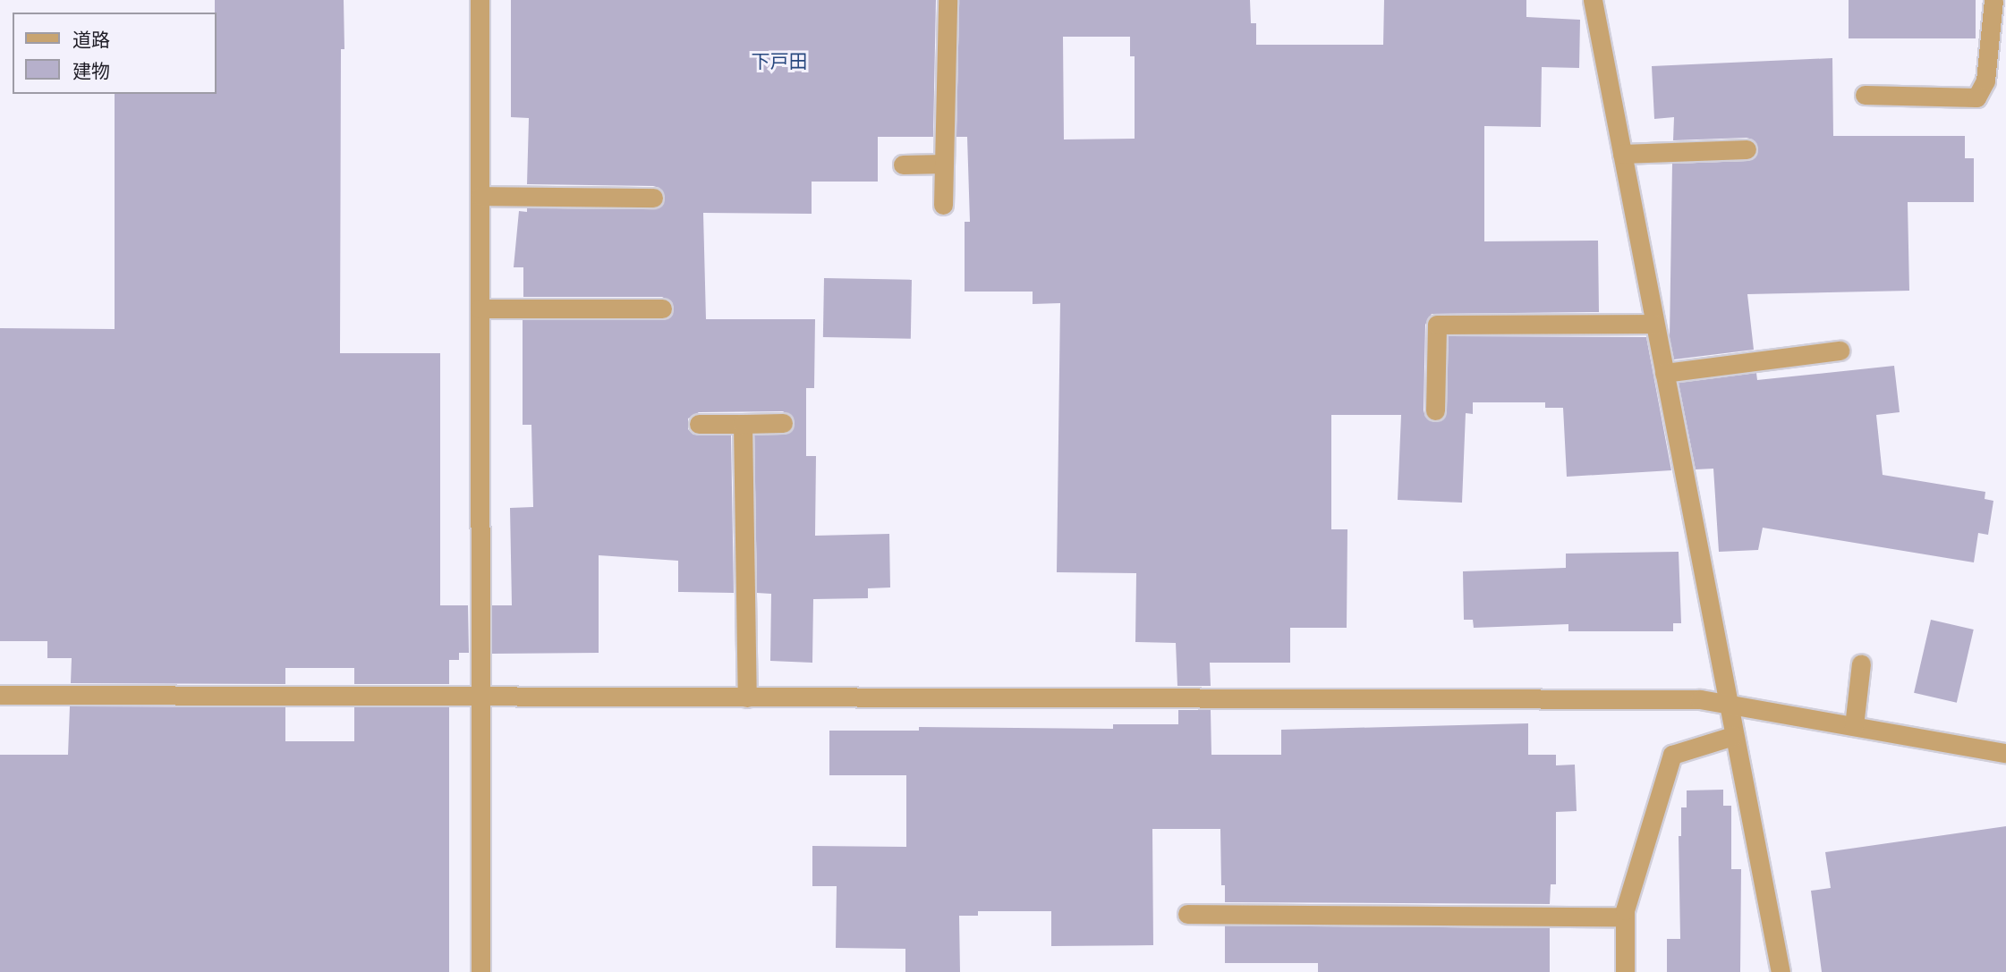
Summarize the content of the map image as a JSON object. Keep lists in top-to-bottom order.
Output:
{
  "districts": ["下戸田"],
  "legend": ["道路", "建物"]
}
